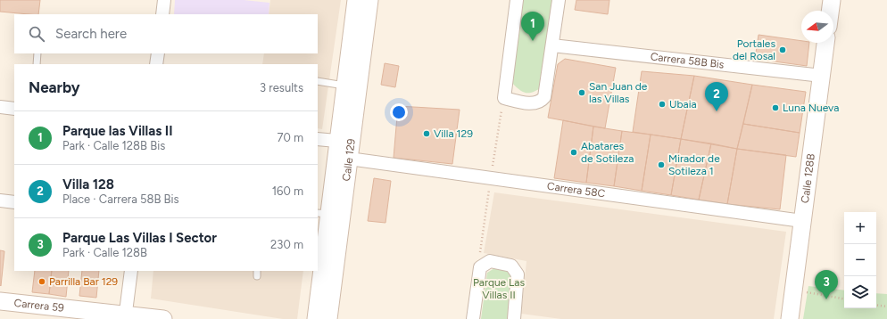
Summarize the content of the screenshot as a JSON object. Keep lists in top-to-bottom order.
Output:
{
  "streets": {
    "main road": ["Calle 129", "Calle 128B", "Carrera 59"],
    "street": ["Carrera 58B Bis", "Carrera 58C"]
  },
  "crossings": [
    ["Carrera 58B Bis", "Calle 128B"],
    ["Calle 129", "Carrera 58C"],
    ["Calle 128B", "Carrera 58C"]
  ],
  "parks": ["Parque Las Villas II"],
  "places": [
    "Portales del Rosal",
    "San Juan de las Villas",
    "Ubaia",
    "Luna Nueva",
    "Villa 129",
    "Abatares de Sotileza",
    "Mirador de Sotileza 1",
    "Parrilla Bar 129"
  ],
  "north": "left",
  "page": {
    "pins": ["1", "2", "3"],
    "search": "Search here",
    "heading": ["Nearby", "3 results"],
    "list": [
      {
        "mark": "1",
        "name": "Parque las Villas II",
        "note": "Park · Calle 128B Bis",
        "value": "70 m"
      },
      {
        "mark": "2",
        "name": "Villa 128",
        "note": "Place · Carrera 58B Bis",
        "value": "160 m"
      },
      {
        "mark": "3",
        "name": "Parque Las Villas I Sector",
        "note": "Park · Calle 128B",
        "value": "230 m"
      }
    ],
    "map_buttons": ["+", "−"]
  }
}
